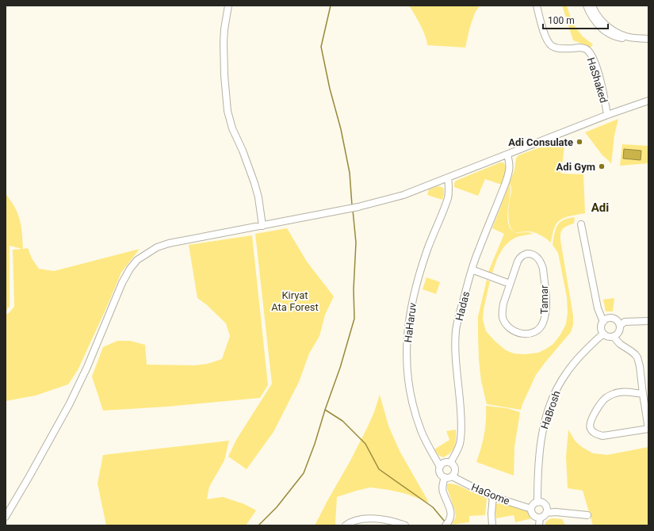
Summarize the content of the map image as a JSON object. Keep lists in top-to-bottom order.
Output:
{
  "streets": {
    "street": [
      "HaShaked",
      "Tamar",
      "Hadas",
      "HaHaruv",
      "HaBrosh",
      "HaGome"
    ]
  },
  "crossings": [
    ["Hadas", "HaHaruv"],
    ["Hadas", "HaGome"],
    ["HaHaruv", "HaGome"],
    ["HaBrosh", "HaGome"]
  ],
  "districts": ["Adi"],
  "parks": ["Kiryat Ata Forest"],
  "places": ["Adi Consulate", "Adi Gym"],
  "scale_bar": "100 m"
}
